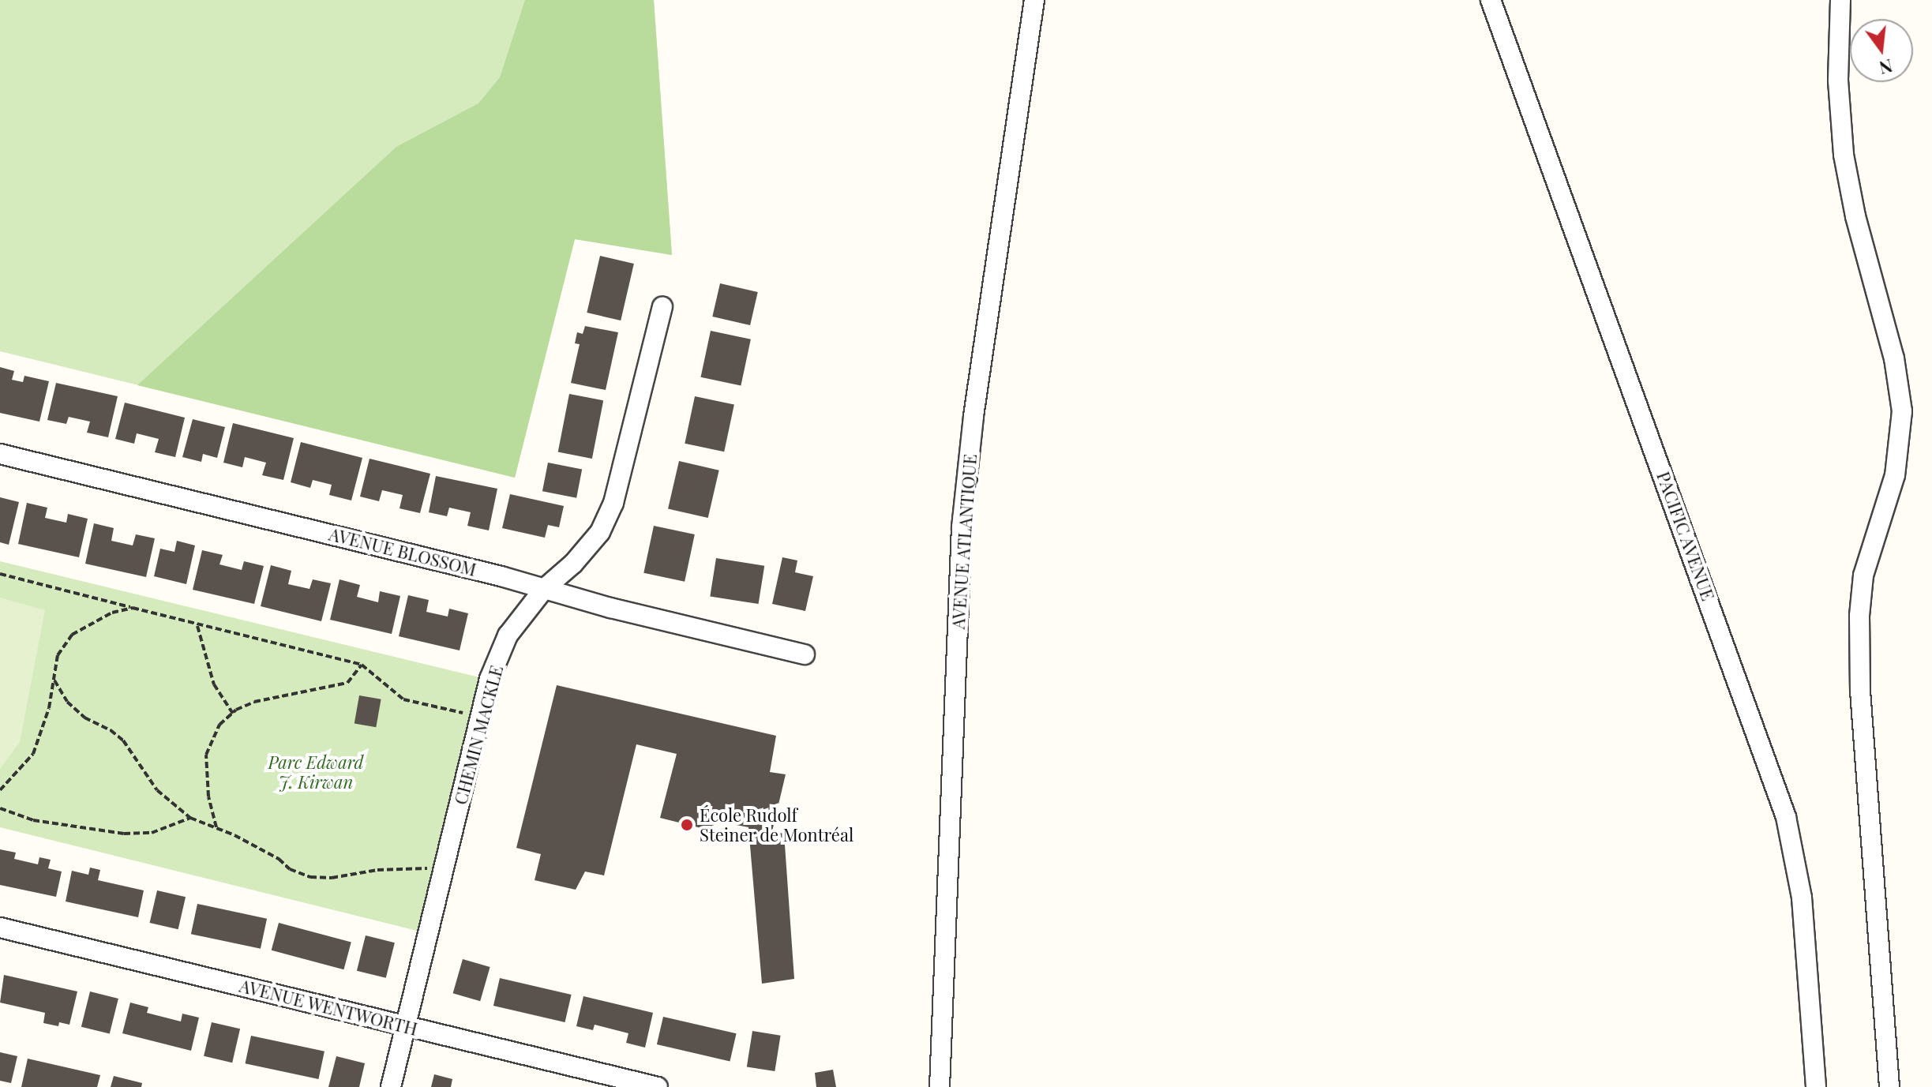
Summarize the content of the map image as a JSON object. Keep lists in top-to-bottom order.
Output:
{
  "streets": {
    "street": [
      "PACIFIC AVENUE",
      "AVENUE ATLANTIQUE",
      "AVENUE BLOSSOM",
      "CHEMIN MACKLE",
      "AVENUE WENTWORTH"
    ]
  },
  "crossings": [
    ["AVENUE BLOSSOM", "CHEMIN MACKLE"],
    ["CHEMIN MACKLE", "AVENUE WENTWORTH"]
  ],
  "parks": ["Parc Edward J. Kirwan"],
  "places": ["École Rudolf Steiner de Montréal"],
  "north": "bottom"
}
